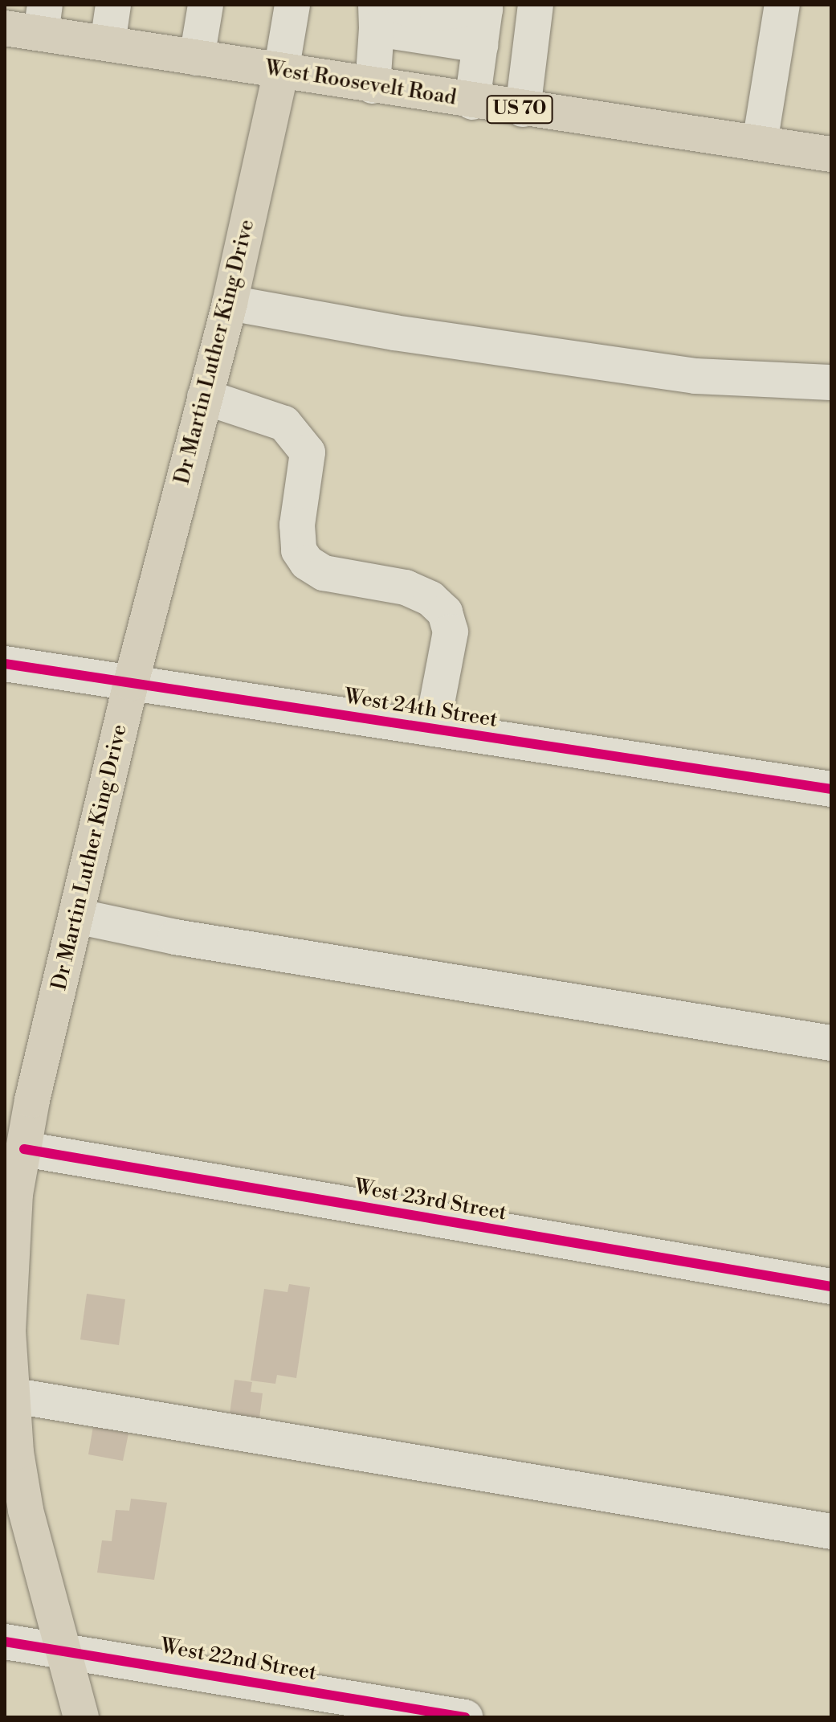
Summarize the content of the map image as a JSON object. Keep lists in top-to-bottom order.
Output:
{
  "streets": {
    "main road": ["West Roosevelt Road", "US 70", "Dr Martin Luther King Drive"],
    "street": ["West 24th Street", "West 23rd Street", "West 22nd Street"]
  },
  "crossings": [
    ["West Roosevelt Road", "Dr Martin Luther King Drive"],
    ["Dr Martin Luther King Drive", "West 24th Street"],
    ["Dr Martin Luther King Drive", "West 23rd Street"],
    ["Dr Martin Luther King Drive", "West 22nd Street"]
  ]
}
